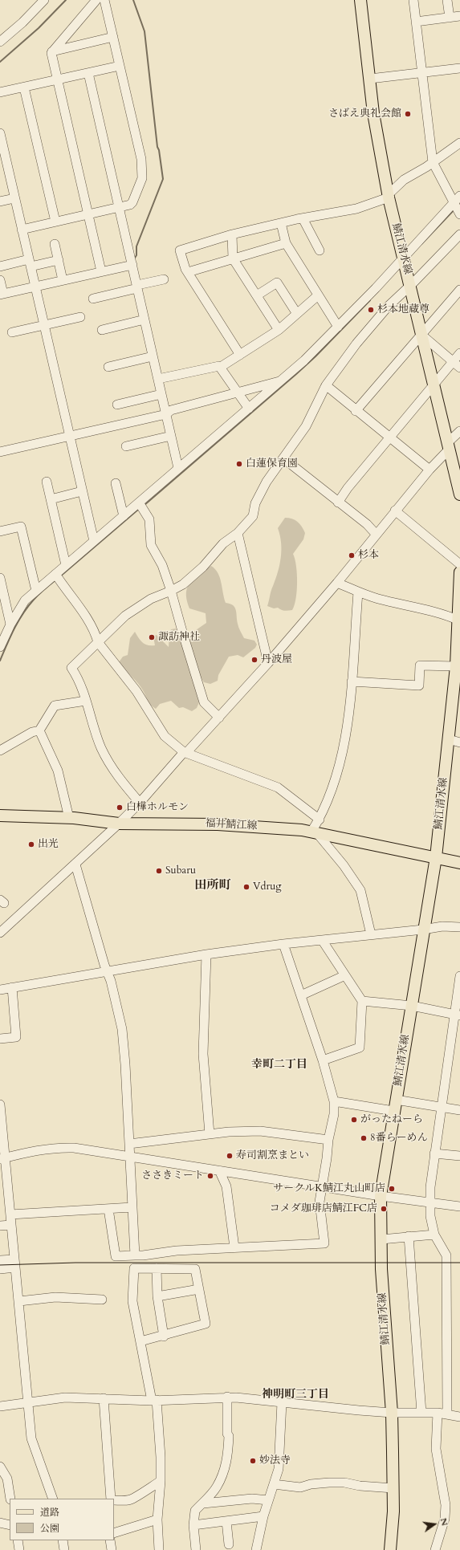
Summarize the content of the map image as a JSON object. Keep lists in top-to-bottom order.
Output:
{
  "streets": {
    "main road": ["鯖江清水線", "福井鯖江線"]
  },
  "crossings": [
    ["鯖江清水線", "福井鯖江線"]
  ],
  "districts": ["田所町", "幸町二丁目", "神明町三丁目"],
  "places": [
    "さばえ典礼会館",
    "杉本地蔵尊",
    "白蓮保育園",
    "杉本",
    "諏訪神社",
    "丹波屋",
    "白樺ホルモン",
    "出光",
    "Subaru",
    "Vdrug",
    "がったねーら",
    "8番らーめん",
    "寿司割烹まとい",
    "ささきミート",
    "サークルK鯖江丸山町店",
    "コメダ珈琲店鯖江FC店",
    "妙法寺"
  ],
  "legend": ["道路", "公園"],
  "north": "right"
}
